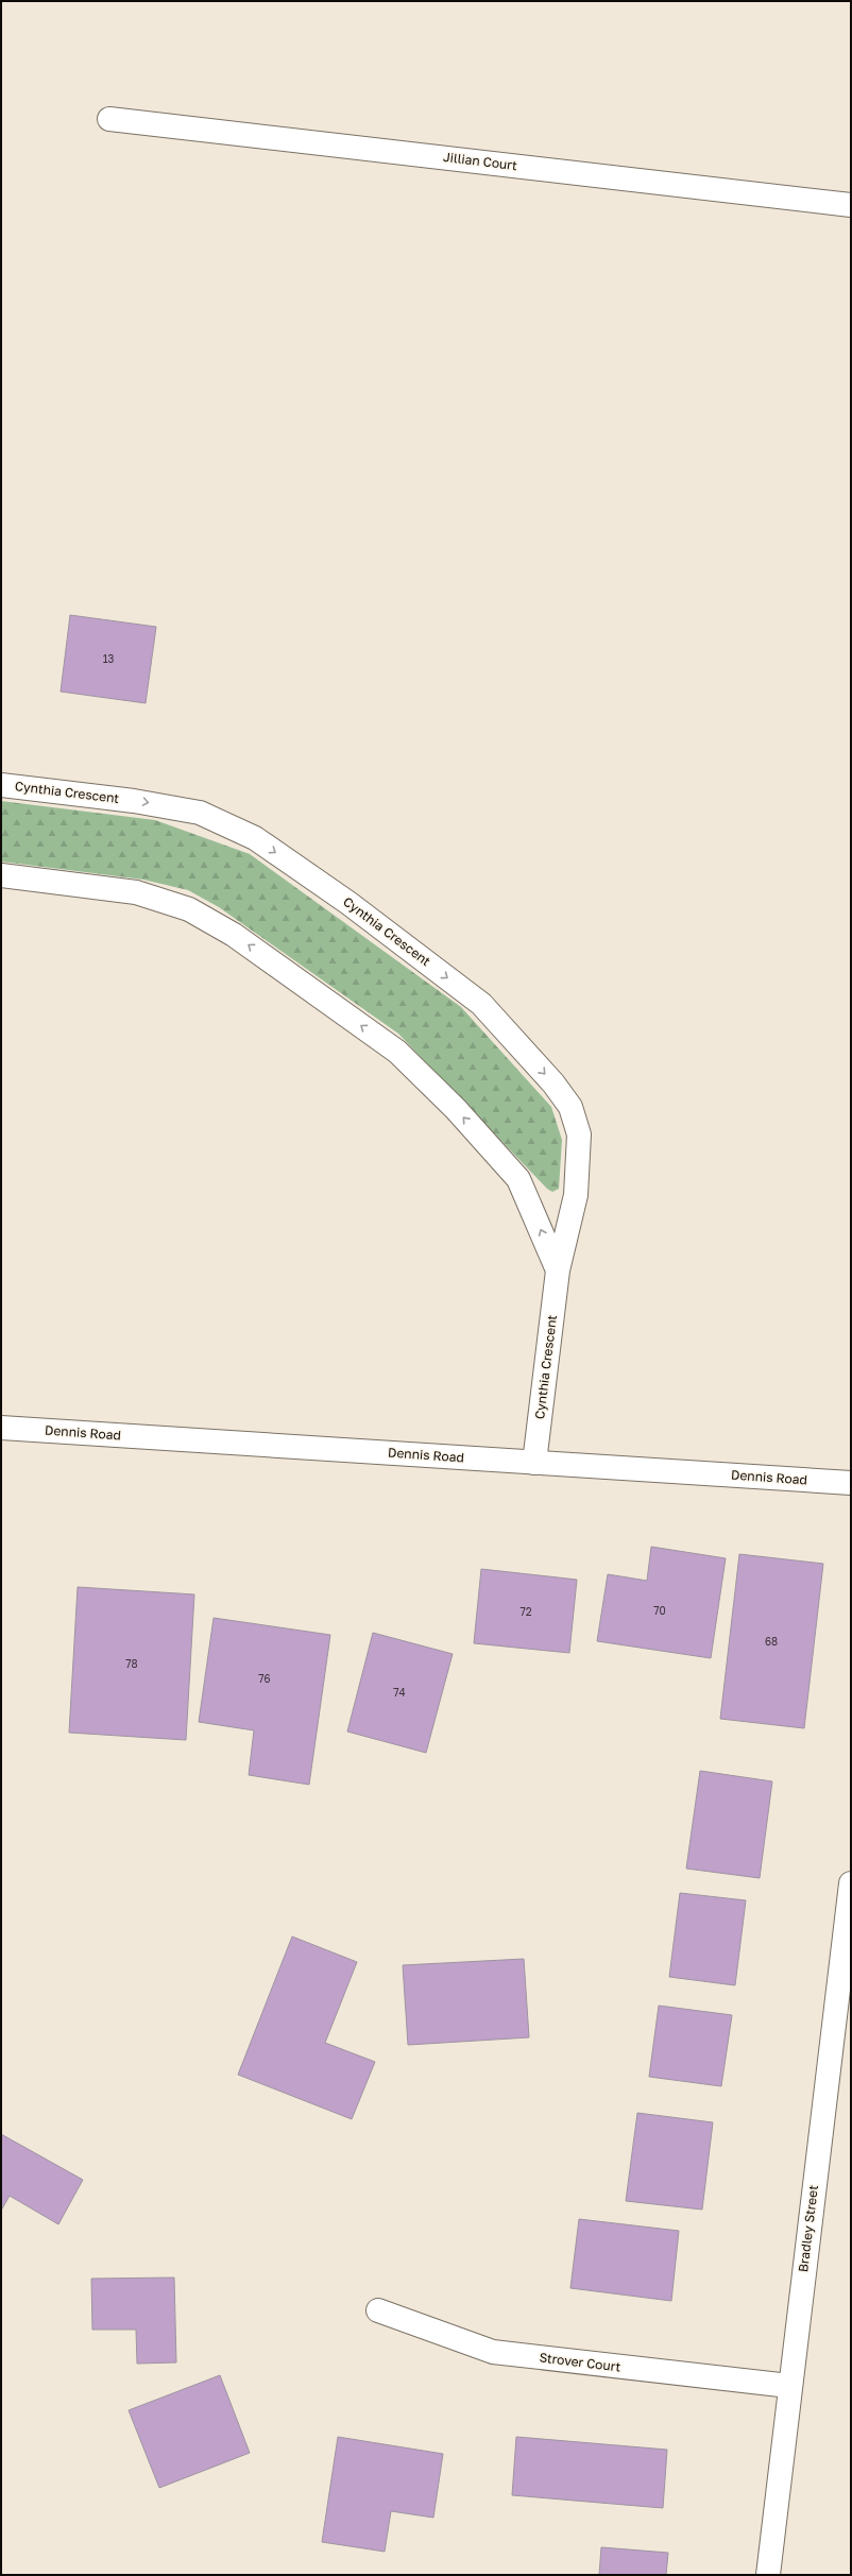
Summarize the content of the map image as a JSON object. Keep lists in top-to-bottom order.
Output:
{
  "streets": {
    "street": [
      "Jillian Court",
      "Cynthia Crescent",
      "Dennis Road",
      "Bradley Street",
      "Strover Court"
    ]
  },
  "crossings": [
    ["Cynthia Crescent", "Dennis Road"],
    ["Bradley Street", "Strover Court"]
  ],
  "house_numbers": [
    "13",
    "70",
    "72",
    "68",
    "78",
    "76",
    "74"
  ]
}
